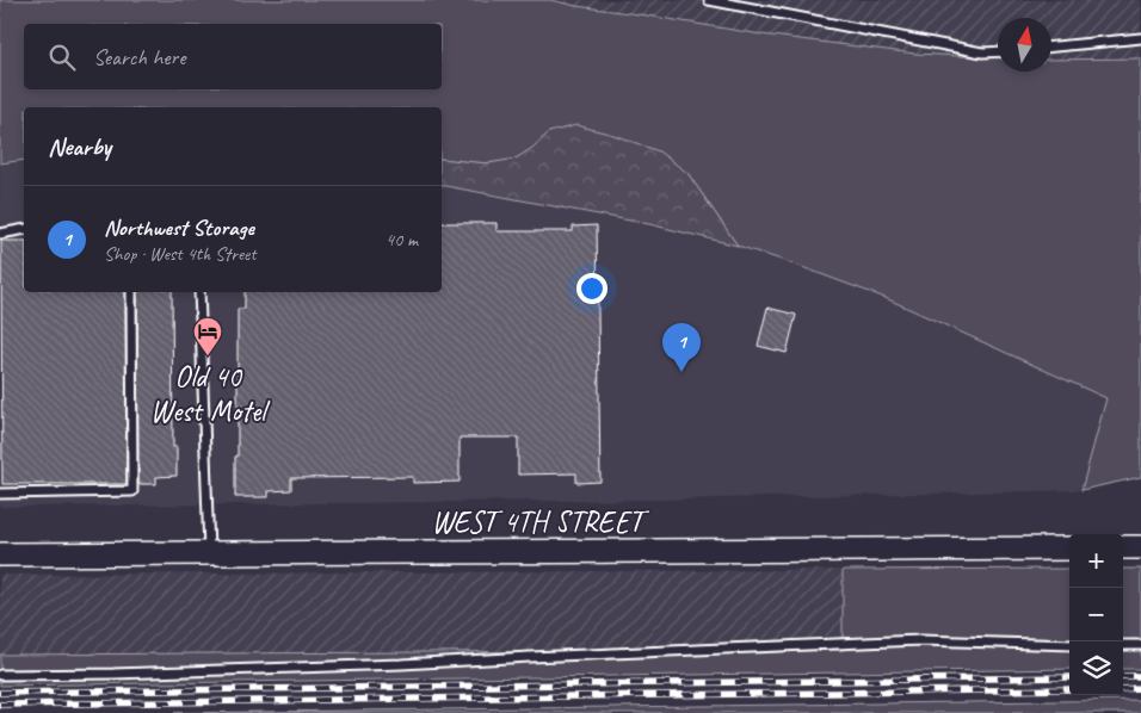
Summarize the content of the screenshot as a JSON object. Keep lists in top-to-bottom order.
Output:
{
  "streets": {
    "main road": ["WEST 4TH STREET"]
  },
  "places": {
    "hotel": ["Old 40 West Motel"]
  },
  "north": "top",
  "page": {
    "search": "Search here",
    "heading": "Nearby",
    "list": [
      {
        "mark": "1",
        "name": "Northwest Storage",
        "note": "Shop · West 4th Street",
        "value": "40 m"
      }
    ],
    "pins": "1",
    "map_buttons": ["+", "−"]
  }
}
